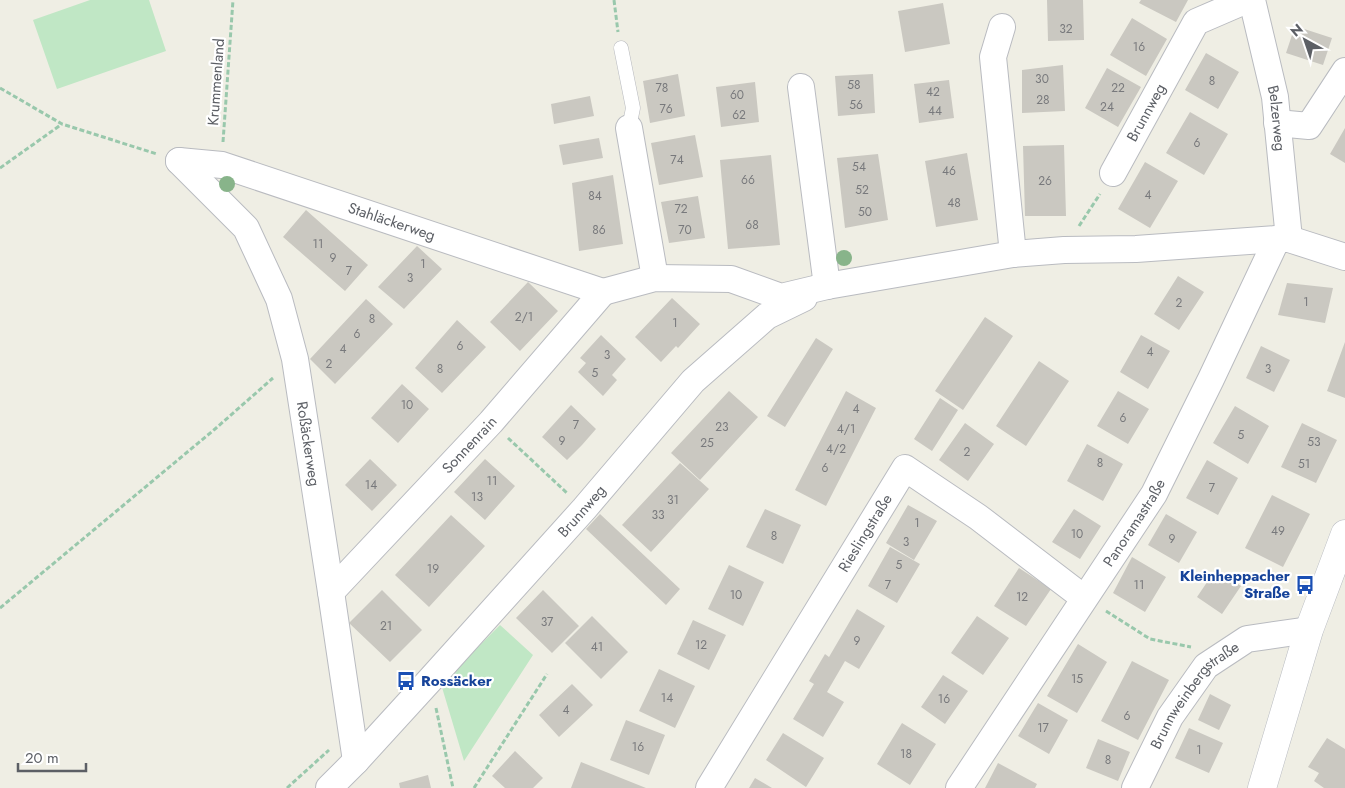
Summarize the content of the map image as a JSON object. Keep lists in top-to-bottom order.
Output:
{
  "streets": {
    "street": [
      "Brunnweg",
      "Belzerweg",
      "Stahläckerweg",
      "Roßäckerweg",
      "Sonnenrain",
      "Panoramastraße",
      "Rieslingstraße",
      "Brunnweinbergstraße"
    ],
    "path": ["Krummenland"]
  },
  "crossings": [
    ["Krummenland", "Stahläckerweg"],
    ["Brunnweg", "Belzerweg"],
    ["Brunnweg", "Stahläckerweg"],
    ["Brunnweg", "Roßäckerweg"],
    ["Brunnweg", "Sonnenrain"],
    ["Brunnweg", "Panoramastraße"],
    ["Belzerweg", "Panoramastraße"],
    ["Stahläckerweg", "Roßäckerweg"],
    ["Stahläckerweg", "Sonnenrain"],
    ["Roßäckerweg", "Sonnenrain"],
    ["Panoramastraße", "Rieslingstraße"]
  ],
  "places": {
    "bus stop": ["Kleinheppacher Straße", "Rossäcker"]
  },
  "house_numbers": [
    "32",
    "16",
    "30",
    "8",
    "58",
    "78",
    "22",
    "42",
    "60",
    "28",
    "56",
    "24",
    "76",
    "44",
    "62",
    "6",
    "74",
    "54",
    "46",
    "66",
    "26",
    "52",
    "4",
    "84",
    "48",
    "72",
    "50",
    "68",
    "86",
    "70",
    "11",
    "9",
    "1",
    "7",
    "3",
    "1",
    "2",
    "2/1",
    "8",
    "1",
    "6",
    "6",
    "4",
    "4",
    "3",
    "2",
    "8",
    "3",
    "5",
    "10",
    "4",
    "6",
    "7",
    "23",
    "4/1",
    "5",
    "9",
    "53",
    "25",
    "4/2",
    "2",
    "8",
    "51",
    "6",
    "11",
    "14",
    "7",
    "13",
    "31",
    "33",
    "1",
    "49",
    "10",
    "8",
    "9",
    "3",
    "5",
    "19",
    "7",
    "11",
    "10",
    "12",
    "37",
    "21",
    "9",
    "12",
    "41",
    "15",
    "14",
    "16",
    "4",
    "6",
    "17",
    "16",
    "1",
    "18",
    "8"
  ],
  "scale_bar": "20 m",
  "north": "top left"
}
